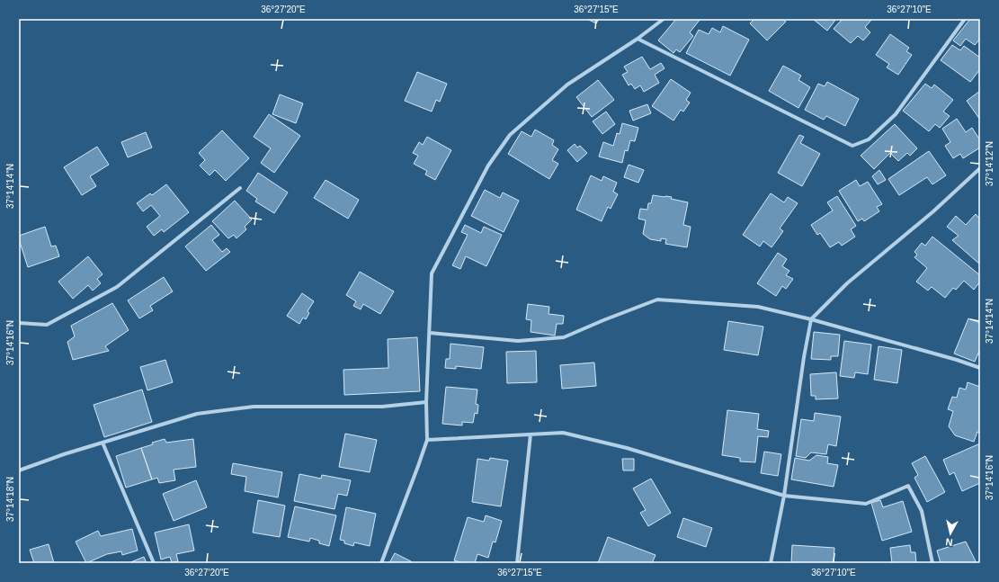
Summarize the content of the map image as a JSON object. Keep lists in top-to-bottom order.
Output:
{
  "north": "bottom",
  "coordinates": [
    "36°27'20\"E",
    "36°27'15\"E",
    "36°27'10\"E",
    "37°14'12\"N",
    "37°14'14\"N",
    "37°14'16\"N",
    "37°14'18\"N"
  ]
}
